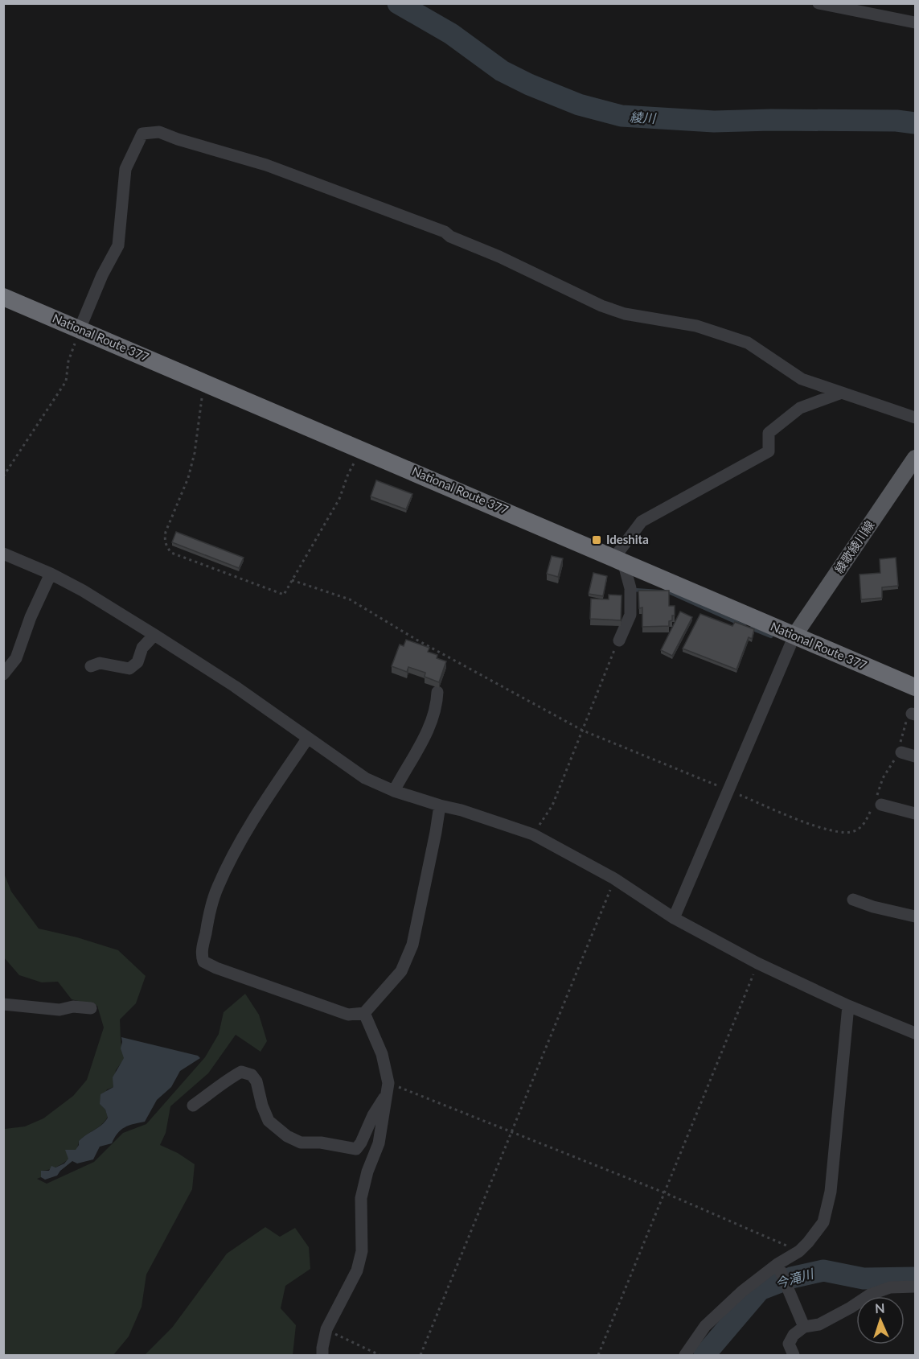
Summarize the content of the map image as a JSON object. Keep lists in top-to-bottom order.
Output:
{
  "streets": {
    "highway": ["National Route 377"],
    "main road": ["綾歌綾川線"]
  },
  "crossings": [
    ["National Route 377", "綾歌綾川線"]
  ],
  "water": ["綾川", "今滝川"],
  "places": {
    "transit": ["Ideshita"]
  },
  "north": "top"
}
